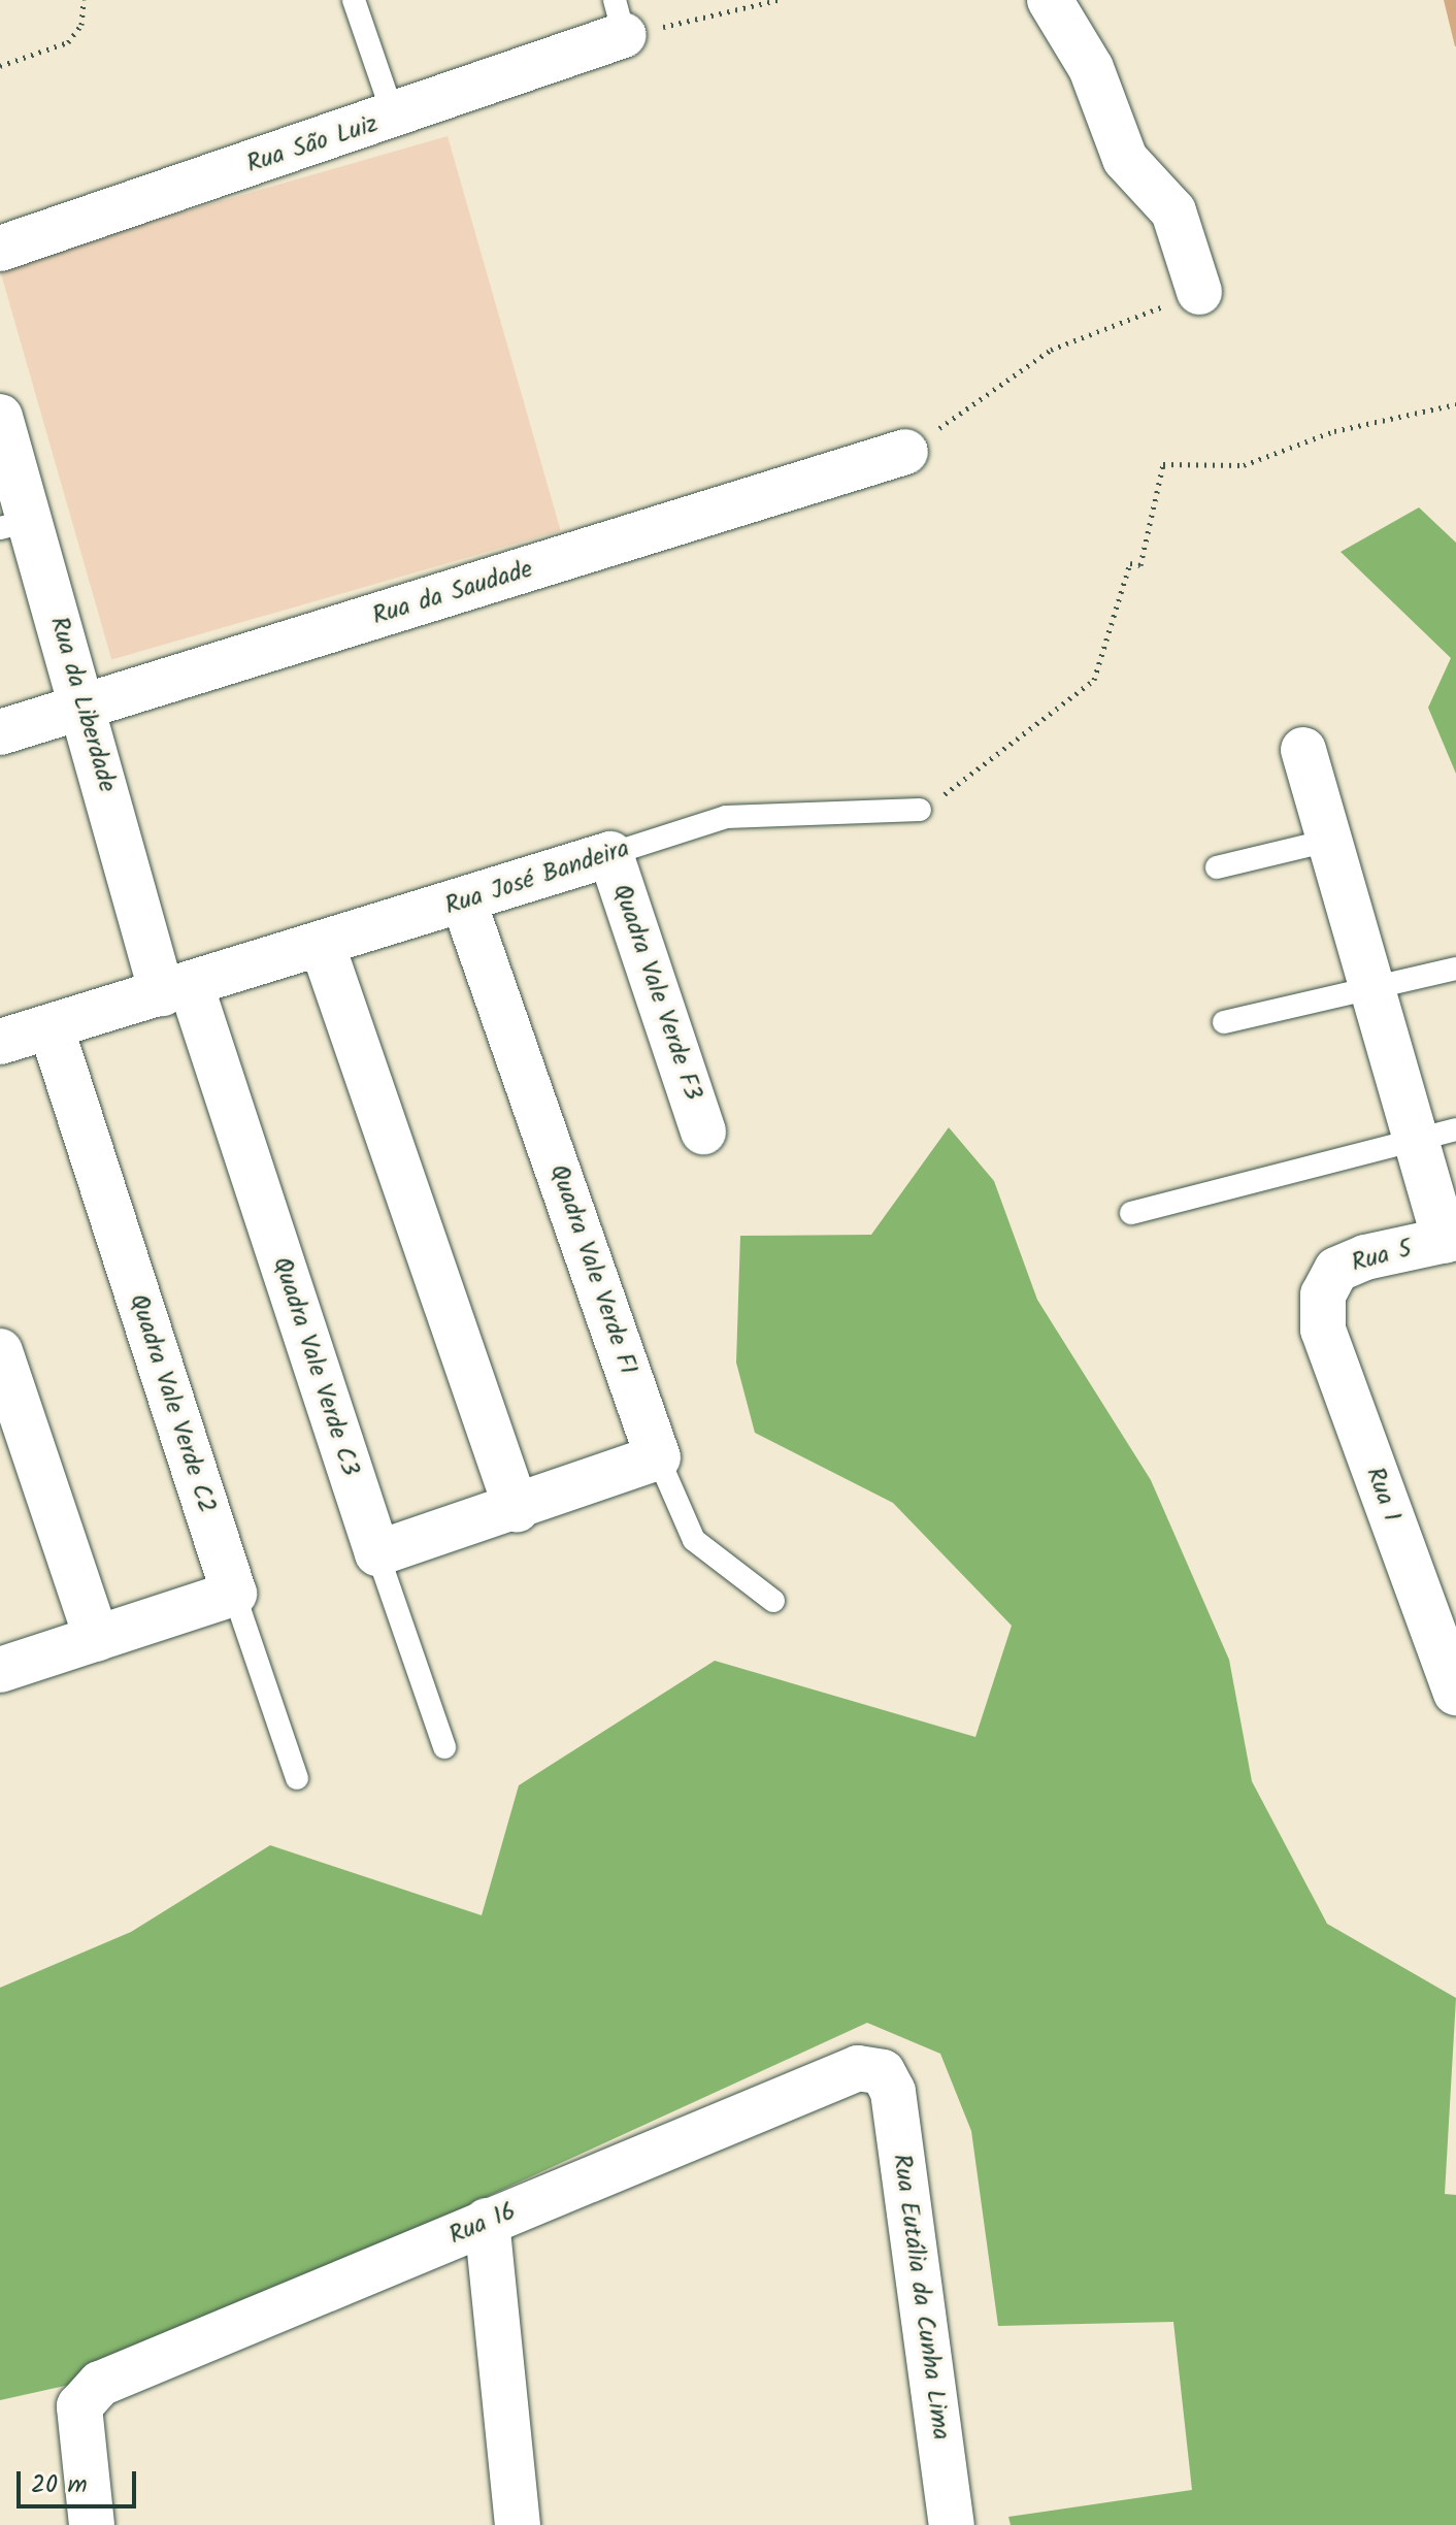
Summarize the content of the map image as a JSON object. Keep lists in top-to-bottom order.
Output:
{
  "streets": {
    "street": [
      "Rua São Luiz",
      "Rua da Saudade",
      "Rua da Liberdade",
      "Rua José Bandeira",
      "Quadra Vale Verde F3",
      "Rua 5",
      "Quadra Vale Verde F1",
      "Quadra Vale Verde C3",
      "Quadra Vale Verde C2",
      "Rua 1",
      "Rua 16",
      "Rua Eutália da Cunha Lima"
    ]
  },
  "crossings": [
    ["Rua da Saudade", "Rua da Liberdade"],
    ["Rua da Liberdade", "Rua José Bandeira"],
    ["Rua da Liberdade", "Quadra Vale Verde C3"],
    ["Rua José Bandeira", "Quadra Vale Verde F3"],
    ["Rua José Bandeira", "Quadra Vale Verde F1"],
    ["Rua José Bandeira", "Quadra Vale Verde C3"],
    ["Rua José Bandeira", "Quadra Vale Verde C2"],
    ["Rua 5", "Rua 1"],
    ["Rua 16", "Rua Eutália da Cunha Lima"]
  ],
  "scale_bar": "20 m"
}
